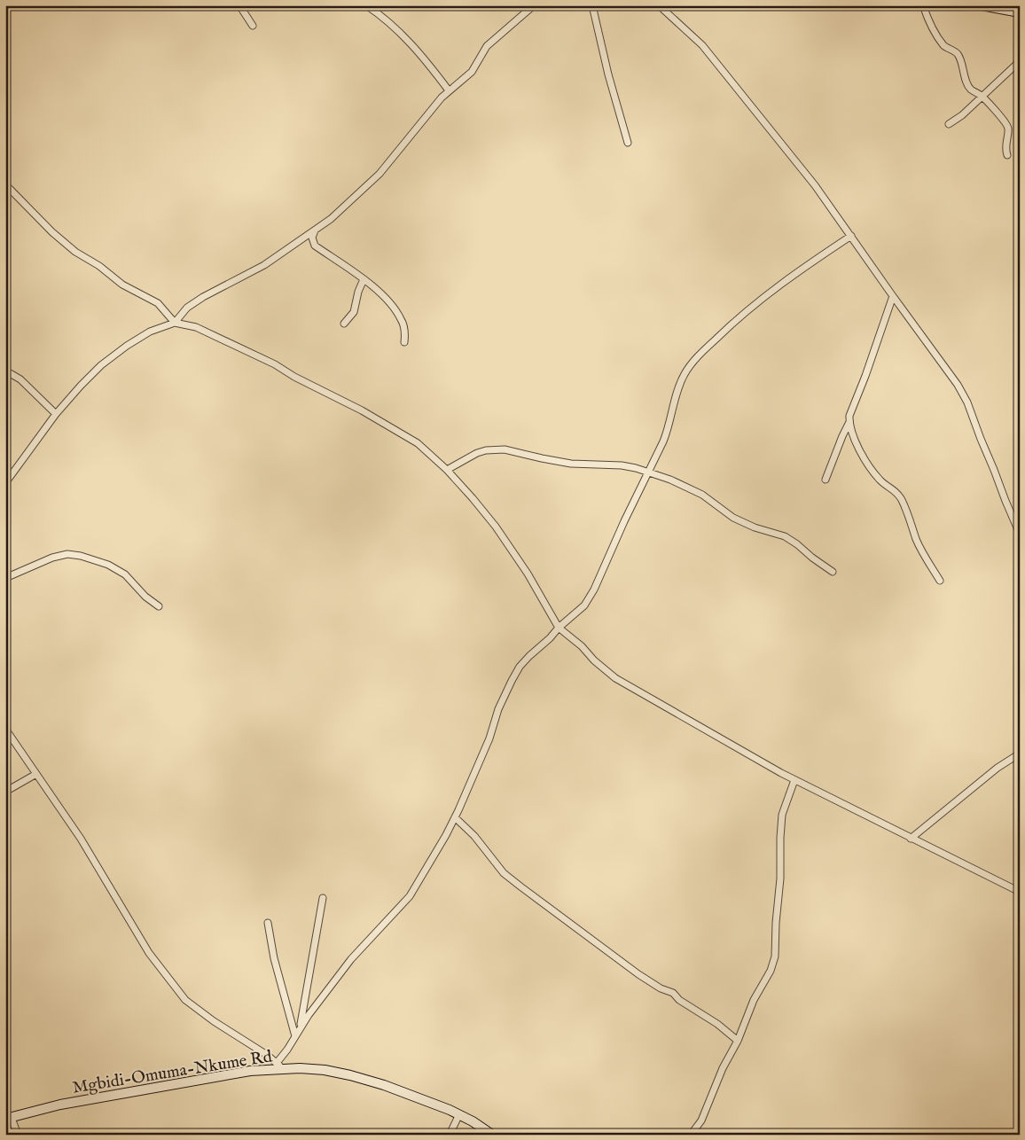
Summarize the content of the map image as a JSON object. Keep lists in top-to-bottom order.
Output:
{
  "streets": {
    "street": ["Mgbidi-Omuma-Nkume Rd"]
  }
}
